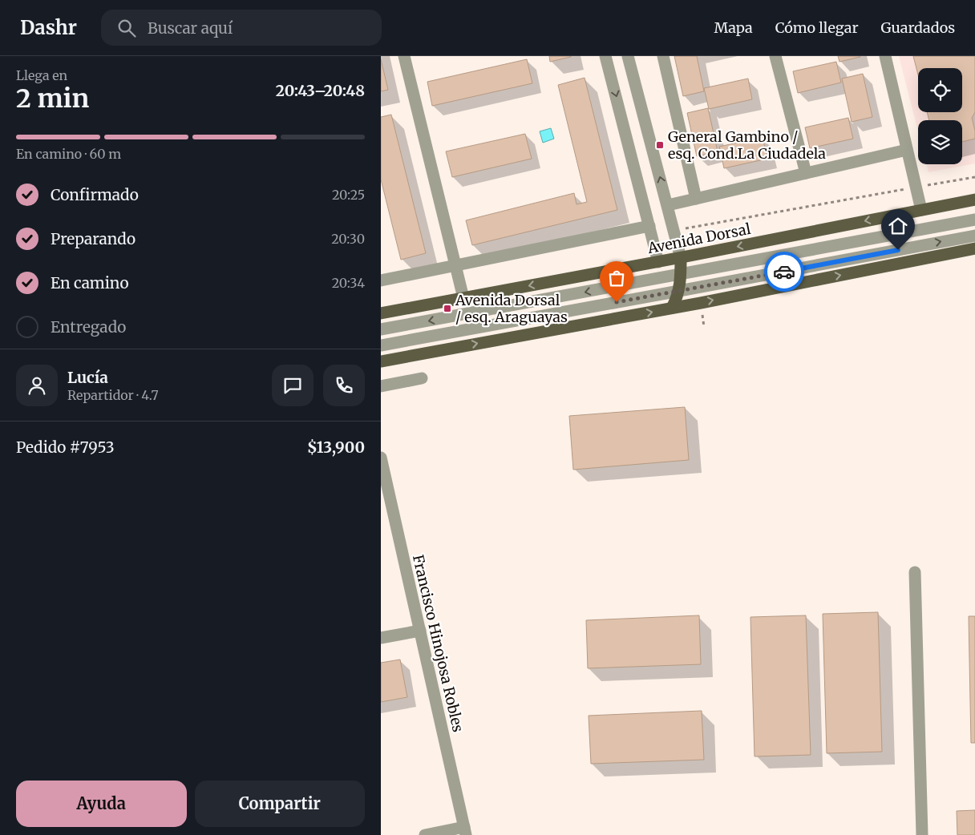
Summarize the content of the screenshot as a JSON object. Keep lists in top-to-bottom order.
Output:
{
  "streets": {
    "main road": ["Avenida Dorsal"],
    "street": ["Francisco Hinojosa Robles"]
  },
  "places": {
    "transit": ["General Gambino / esq. Cond.La Ciudadela", "Avenida Dorsal / esq. Araguayas"]
  },
  "page": {
    "header": "Dashr",
    "search": "Buscar aquí",
    "nav": ["Mapa", "Cómo llegar", "Guardados"],
    "heading": ["2 min", "Llega en", "20:43–20:48"],
    "panel": [
      "Lucía",
      "Repartidor · 4.7",
      "Pedido #7953",
      "$13,900"
    ],
    "bar": "En camino · 60 m",
    "list": [
      ["Confirmado", "20:25"],
      ["Preparando", "20:30"],
      ["En camino", "20:34"],
      "Entregado"
    ],
    "buttons": ["Ayuda", "Compartir"]
  }
}
